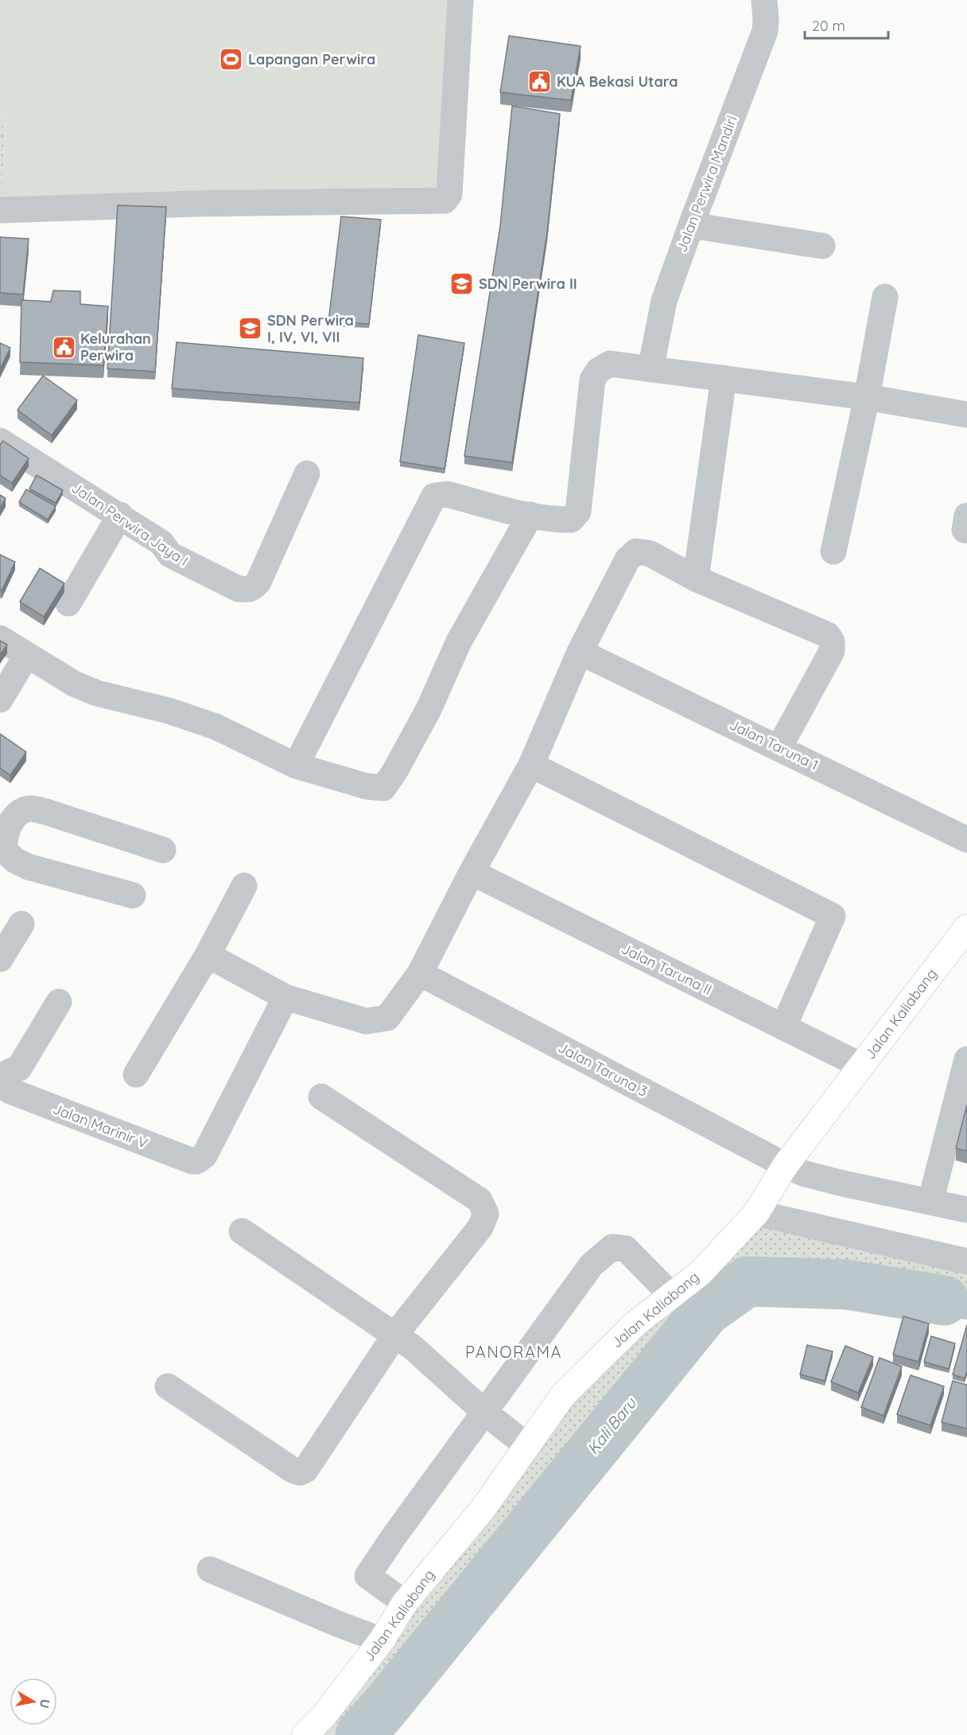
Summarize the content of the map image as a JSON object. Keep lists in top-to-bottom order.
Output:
{
  "streets": {
    "main road": ["Jalan Kaliabang"],
    "street": [
      "Jalan Perwira Mandiri",
      "Jalan Perwira Jaya I",
      "Jalan Taruna 1",
      "Jalan Taruna II",
      "Jalan Taruna 3",
      "Jalan Marinir V"
    ]
  },
  "crossings": [
    ["Jalan Taruna II", "Jalan Kaliabang"],
    ["Jalan Kaliabang", "Jalan Taruna 3"]
  ],
  "districts": ["PANORAMA"],
  "water": ["Kali Baru"],
  "places": {
    "sports": ["Lapangan Perwira"],
    "public building": ["KUA Bekasi Utara", "Kelurahan Perwira"],
    "school or university": ["SDN Perwira II", "SDN Perwira I, IV, VI, VII"]
  },
  "scale_bar": "20 m",
  "north": "right"
}
